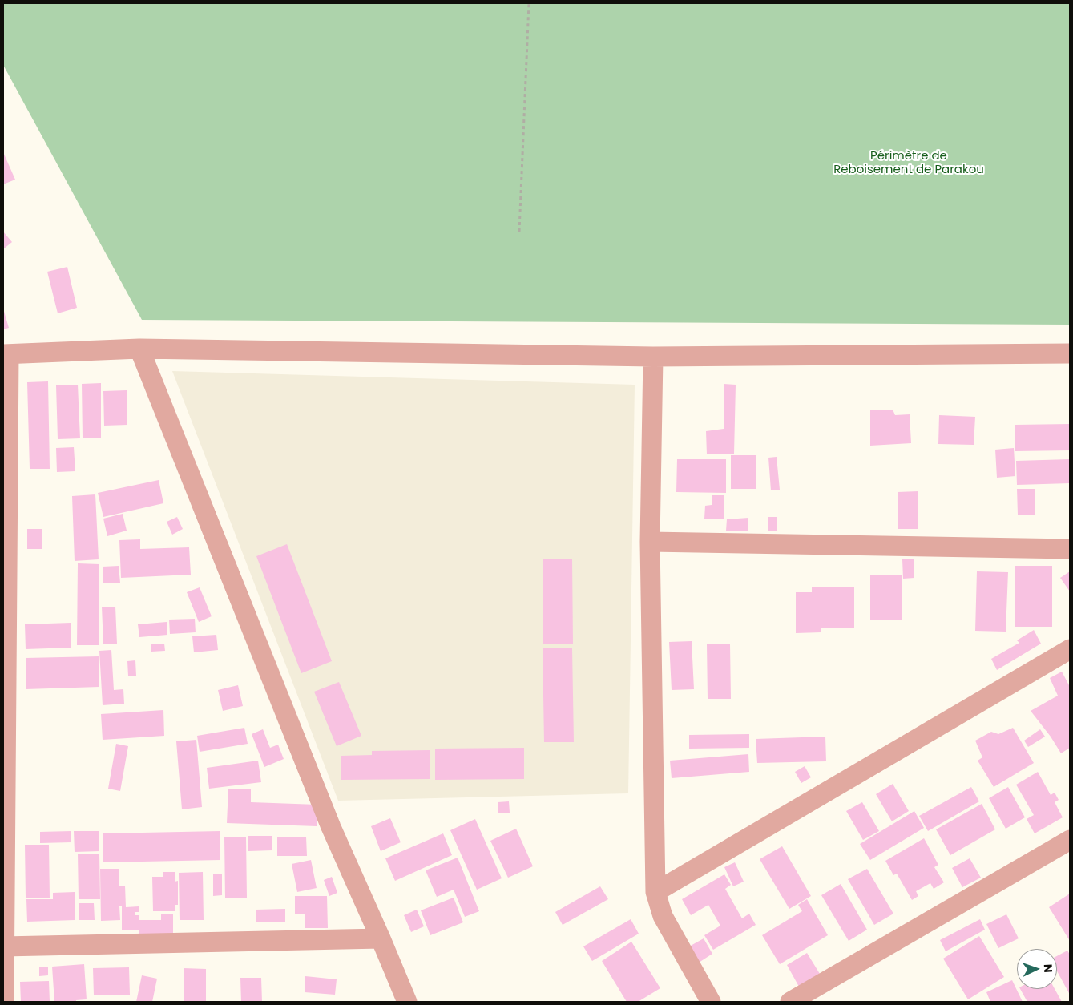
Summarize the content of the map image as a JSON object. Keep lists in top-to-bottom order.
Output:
{
  "parks": ["Périmètre de Reboisement de Parakou"],
  "north": "right"
}
